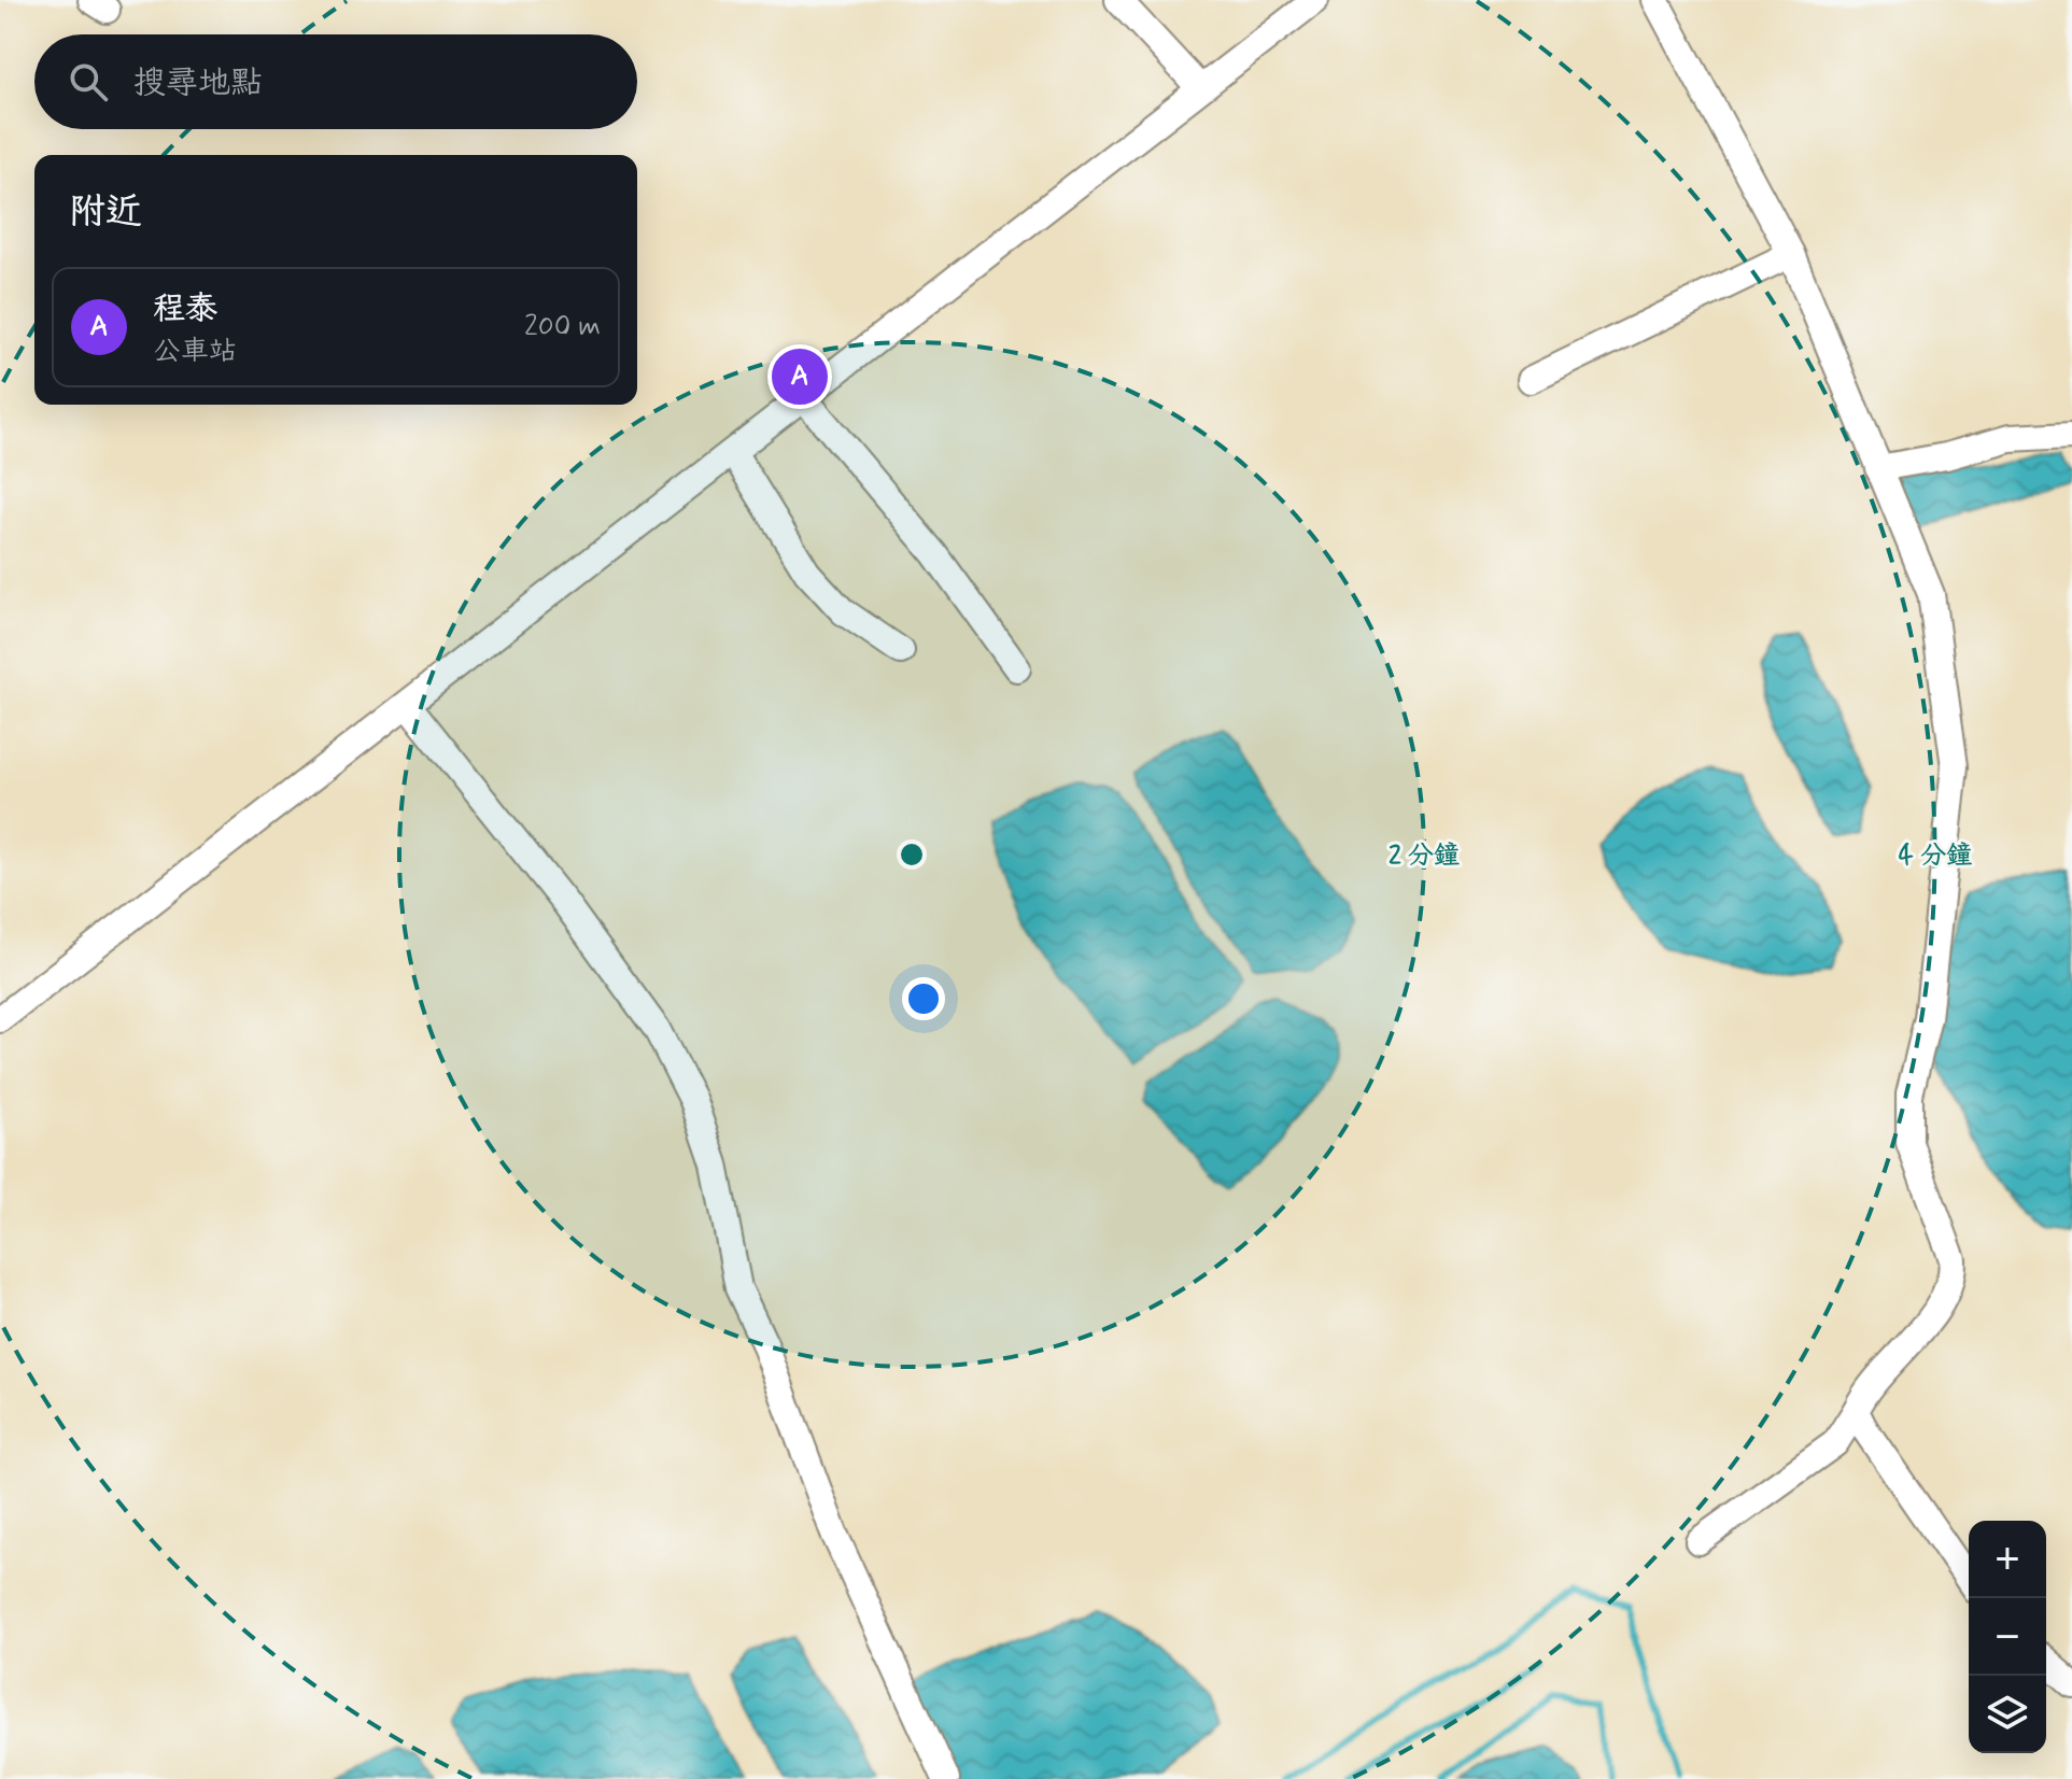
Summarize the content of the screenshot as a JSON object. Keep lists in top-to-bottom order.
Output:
{
  "page": {
    "search": "搜尋地點",
    "heading": "附近",
    "list": [
      {
        "mark": "A",
        "name": "程泰",
        "note": "公車站",
        "value": "200 m"
      }
    ],
    "pins": "A",
    "map_buttons": ["+", "−"]
  },
  "rings": ["2 分鐘", "4 分鐘"]
}
